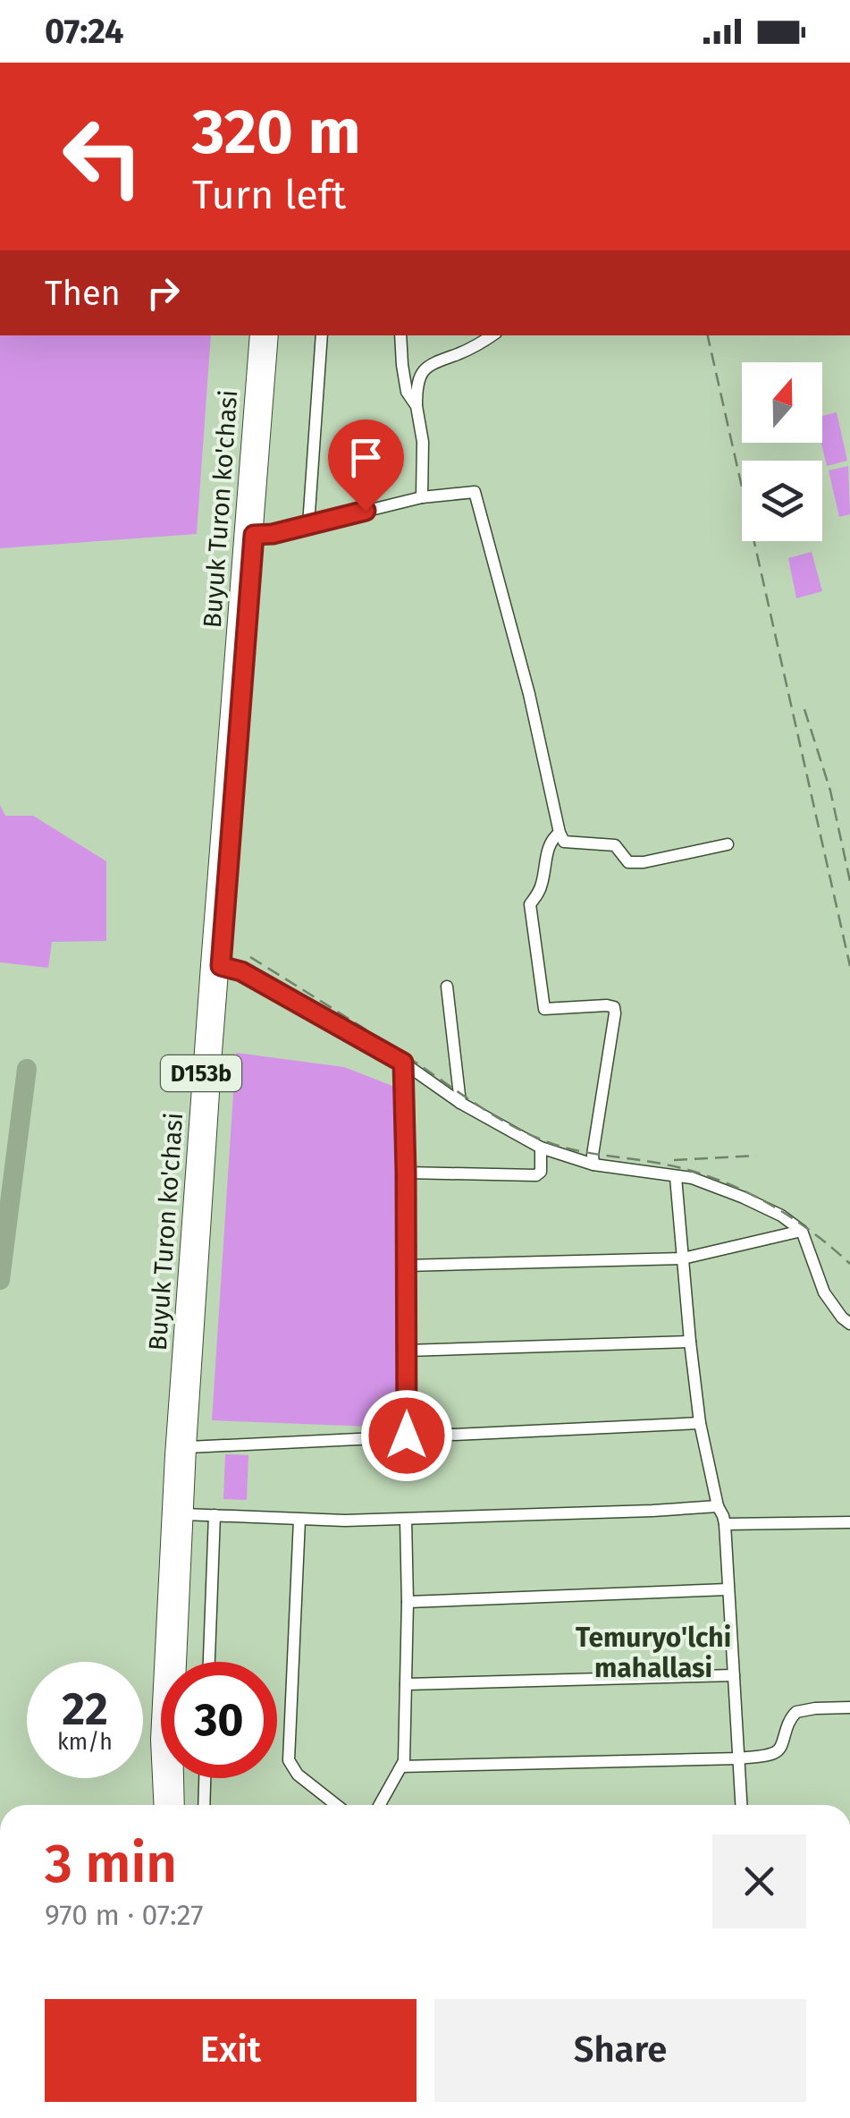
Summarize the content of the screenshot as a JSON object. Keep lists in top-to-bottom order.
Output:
{
  "streets": {
    "main road": ["Buyuk Turon ko'chasi", "D153b"]
  },
  "districts": ["Temuryo'lchi mahallasi"],
  "north": "top",
  "page": {
    "status": "07:24",
    "turn": ["320 m", "Turn left"],
    "then": "Then",
    "speed": "22 km/h",
    "limit": "30",
    "heading": ["3 min", "970 m · 07:27"],
    "buttons": ["Exit", "Share"]
  }
}
